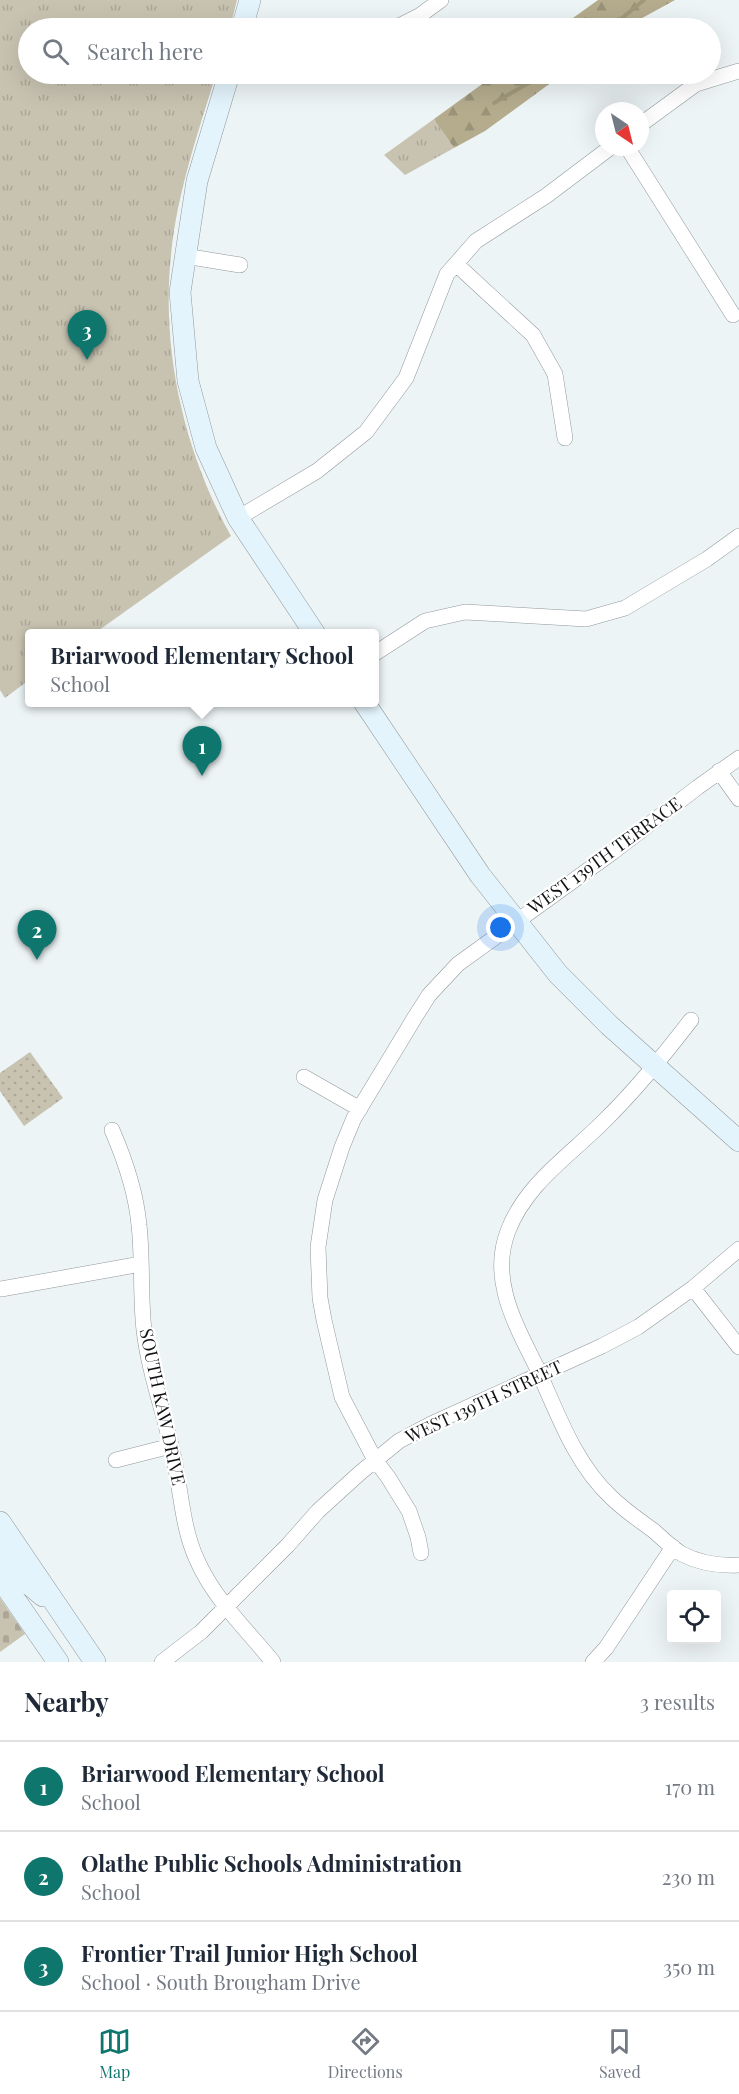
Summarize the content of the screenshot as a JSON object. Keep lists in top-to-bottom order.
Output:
{
  "streets": {
    "street": ["WEST 139TH TERRACE", "WEST 139TH STREET", "SOUTH KAW DRIVE"]
  },
  "crossings": [
    ["WEST 139TH TERRACE", "WEST 139TH STREET"],
    ["WEST 139TH STREET", "SOUTH KAW DRIVE"]
  ],
  "north": "bottom right",
  "page": {
    "search": "Search here",
    "pins": ["3", "1", "2"],
    "popup": ["Briarwood Elementary School", "School"],
    "heading": ["Nearby", "3 results"],
    "list": [
      {
        "mark": "1",
        "name": "Briarwood Elementary School",
        "note": "School",
        "value": "170 m"
      },
      {
        "mark": "2",
        "name": "Olathe Public Schools Administration",
        "note": "School",
        "value": "230 m"
      },
      {
        "mark": "3",
        "name": "Frontier Trail Junior High School",
        "note": "School · South Brougham Drive",
        "value": "350 m"
      }
    ],
    "nav": ["Map", "Directions", "Saved"]
  }
}
